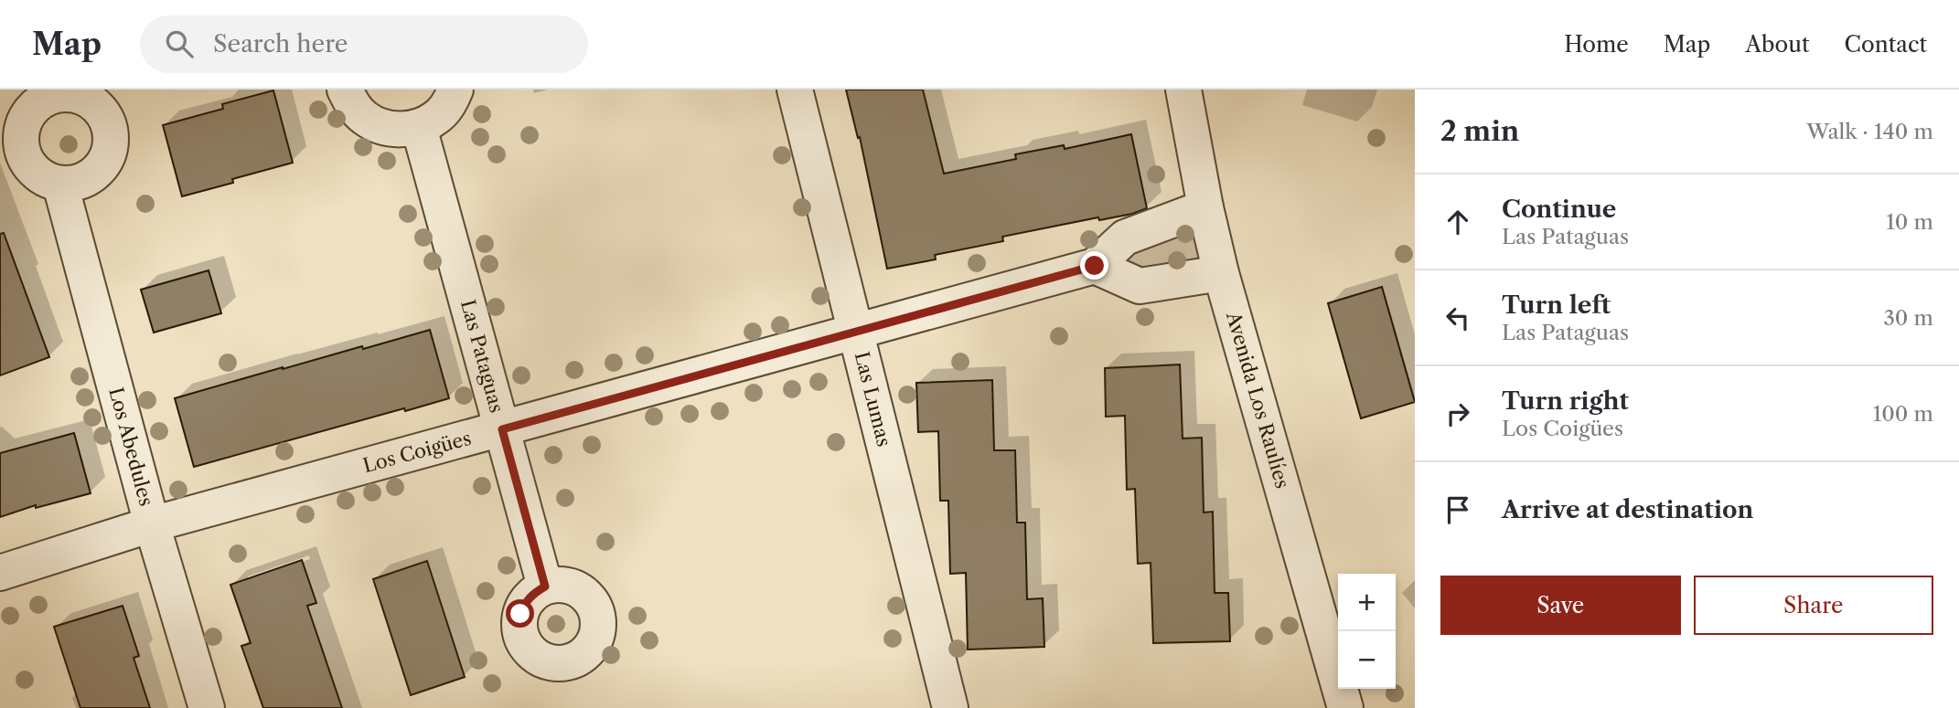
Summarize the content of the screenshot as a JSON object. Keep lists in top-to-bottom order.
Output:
{
  "streets": {
    "street": [
      "Las Pataguas",
      "Las Lumas",
      "Avenida Los Raulíes",
      "Los Abedules",
      "Los Coigües"
    ]
  },
  "crossings": [
    ["Las Pataguas", "Los Coigües"],
    ["Las Lumas", "Los Coigües"],
    ["Avenida Los Raulíes", "Los Coigües"],
    ["Los Abedules", "Los Coigües"]
  ],
  "page": {
    "header": "Map",
    "search": "Search here",
    "nav": [
      "Home",
      "Map",
      "About",
      "Contact"
    ],
    "heading": ["2 min", "Walk · 140 m"],
    "list": [
      ["Continue", "Las Pataguas", "10 m"],
      ["Turn left", "Las Pataguas", "30 m"],
      ["Turn right", "Los Coigües", "100 m"],
      "Arrive at destination"
    ],
    "buttons": ["Save", "Share"],
    "map_buttons": ["+", "−"]
  }
}
